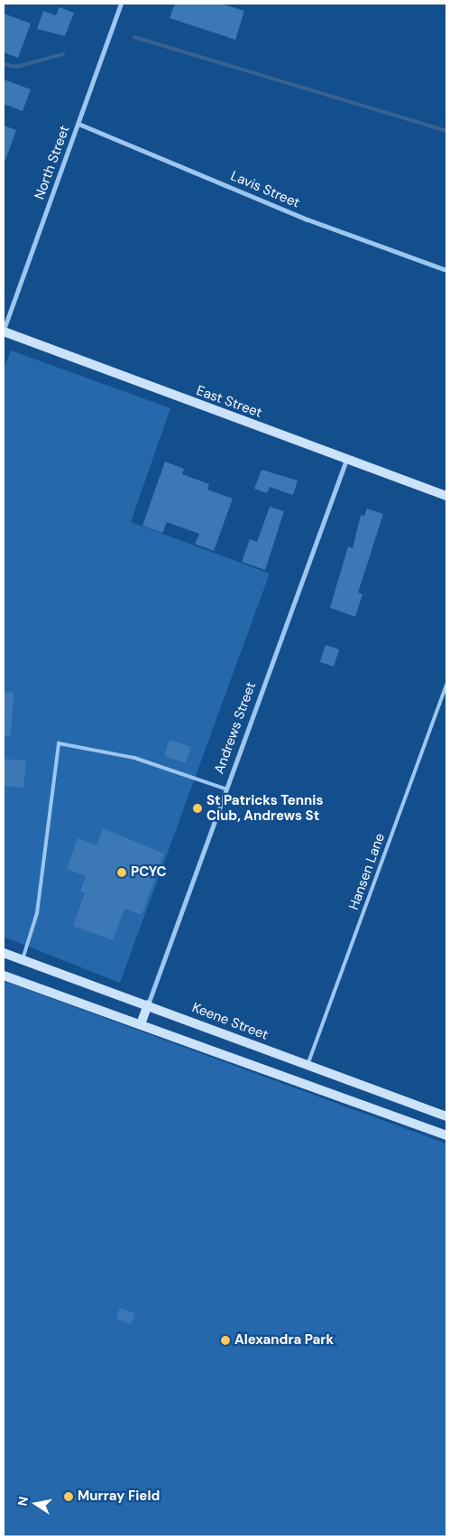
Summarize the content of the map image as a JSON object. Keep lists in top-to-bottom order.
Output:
{
  "streets": {
    "street": [
      "North Street",
      "Lavis Street",
      "East Street",
      "Andrews Street",
      "Keene Street"
    ],
    "lane": ["Hansen Lane"]
  },
  "crossings": [
    ["North Street", "Lavis Street"],
    ["North Street", "East Street"],
    ["East Street", "Andrews Street"],
    ["Andrews Street", "Keene Street"],
    ["Hansen Lane", "Keene Street"]
  ],
  "places": [
    "St Patricks Tennis Club, Andrews St",
    "PCYC",
    "Alexandra Park",
    "Murray Field"
  ],
  "north": "left"
}
